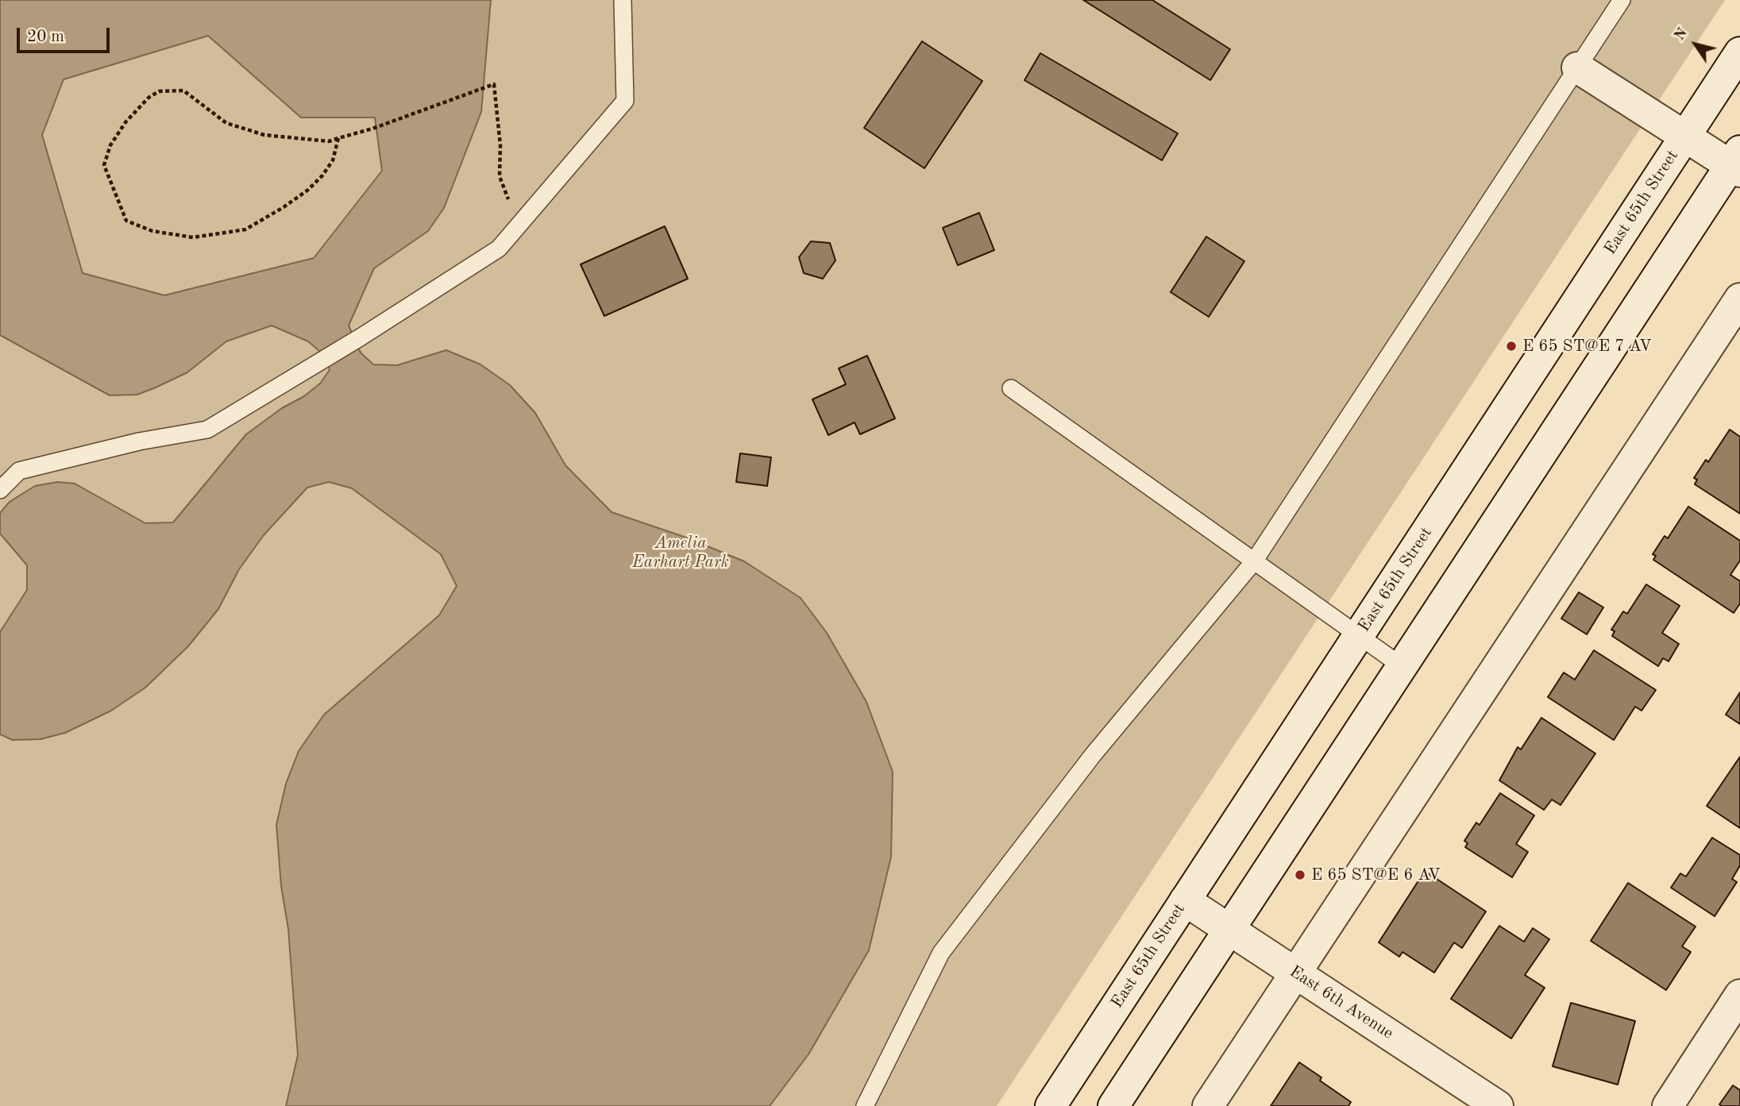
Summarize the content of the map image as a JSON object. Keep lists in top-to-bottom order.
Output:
{
  "streets": {
    "main road": ["East 65th Street", "East 6th Avenue"]
  },
  "crossings": [
    ["East 65th Street", "East 6th Avenue"]
  ],
  "parks": ["Amelia Earhart Park"],
  "places": ["E 65 ST@E 7 AV", "E 65 ST@E 6 AV"],
  "scale_bar": "20 m",
  "north": "top left"
}
